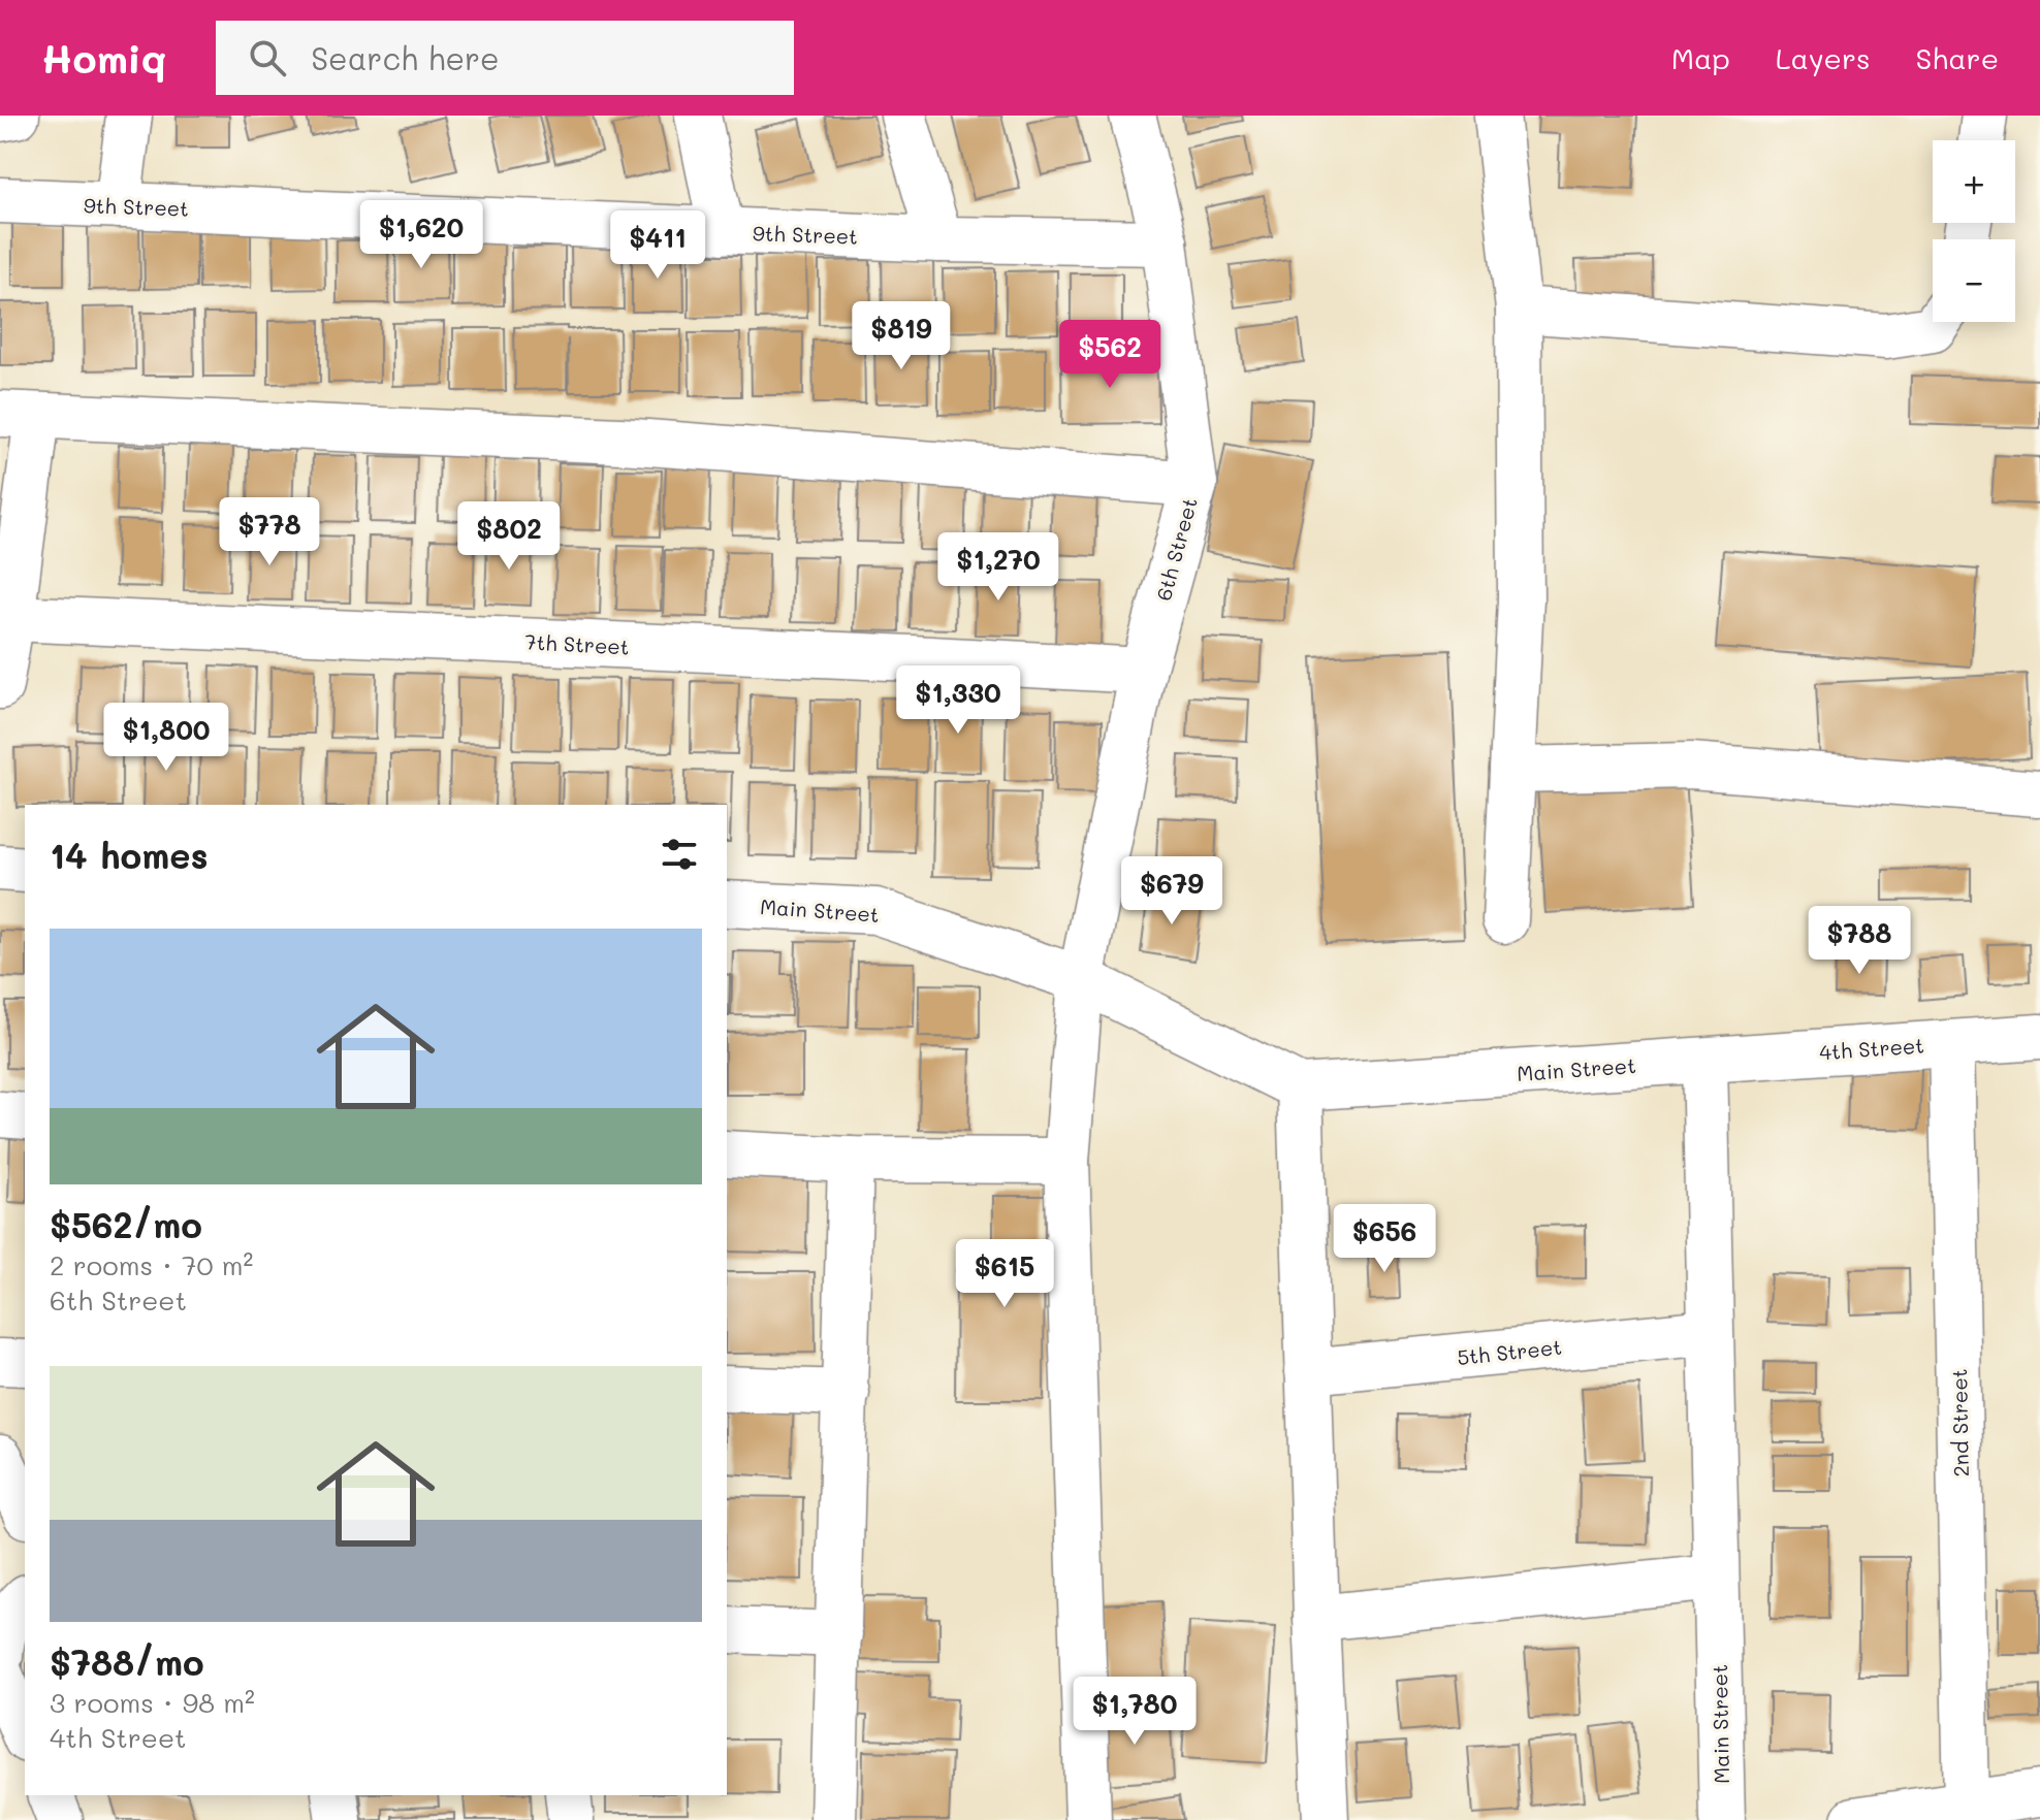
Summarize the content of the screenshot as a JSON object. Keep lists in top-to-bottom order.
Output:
{
  "streets": {
    "street": [
      "9th Street",
      "6th Street",
      "7th Street",
      "Main Street",
      "4th Street",
      "5th Street",
      "2nd Street"
    ]
  },
  "crossings": [
    ["9th Street", "6th Street"],
    ["6th Street", "7th Street"],
    ["6th Street", "Main Street"],
    ["Main Street", "4th Street"],
    ["Main Street", "5th Street"],
    ["4th Street", "2nd Street"]
  ],
  "page": {
    "header": "Homiq",
    "search": "Search here",
    "nav": ["Map", "Layers", "Share"],
    "map_buttons": ["+", "−"],
    "price": [
      "$1,620",
      "$411",
      "$819",
      "$562",
      "$778",
      "$802",
      "$1,270",
      "$1,330",
      "$1,800",
      "$679",
      "$788",
      "$656",
      "$615",
      "$1,780"
    ],
    "heading": "14 homes",
    "list": [
      {
        "name": "$562/mo",
        "note": "2 rooms · 70 m² · 6th Street"
      },
      {
        "name": "$788/mo",
        "note": "3 rooms · 98 m² · 4th Street"
      }
    ]
  }
}
